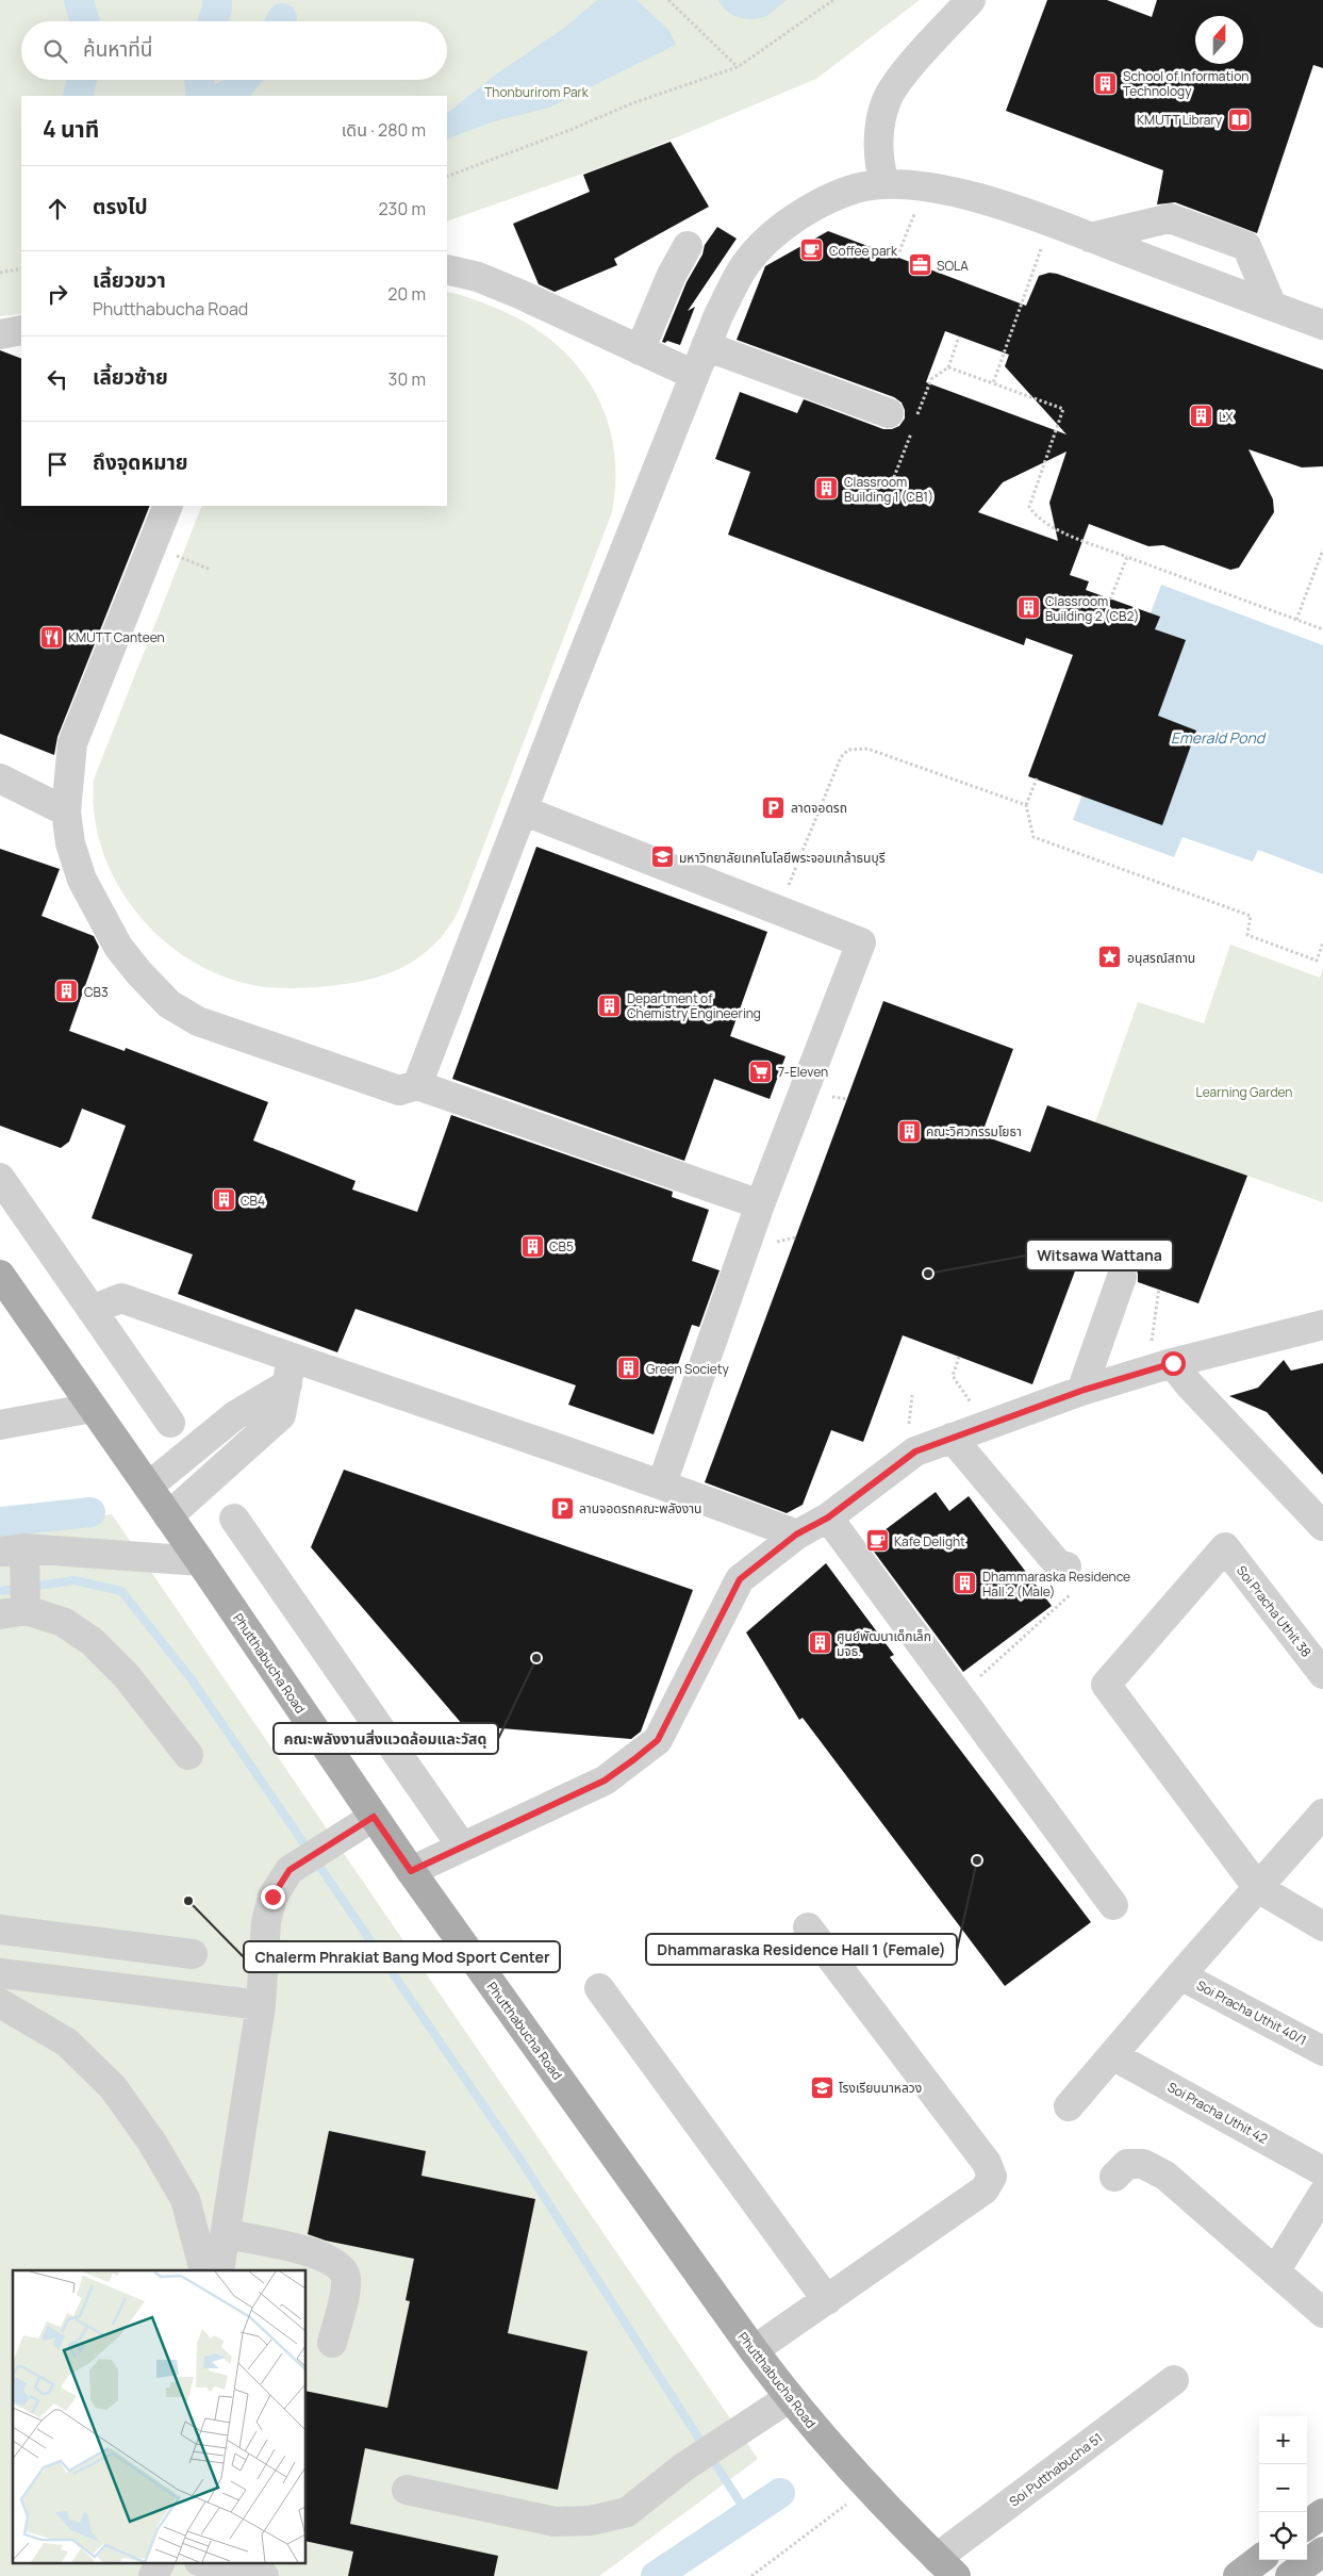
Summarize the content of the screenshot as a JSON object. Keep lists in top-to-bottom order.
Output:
{
  "streets": {
    "main road": ["Phutthabucha Road"],
    "street": [
      "Soi Pracha Uthit 38",
      "Soi Pracha Uthit 40/1",
      "Soi Pracha Uthit 42",
      "Soi Putthabucha 51"
    ]
  },
  "crossings": [
    ["Phutthabucha Road", "Soi Putthabucha 51"]
  ],
  "water": ["Emerald Pond"],
  "parks": ["Thonburirom Park", "Learning Garden"],
  "places": {
    "building": [
      "School of Information Technology",
      "LX",
      "Classroom Building 1 (CB1)",
      "Classroom Building 2 (CB2)",
      "CB3",
      "Department of Chemistry Engineering",
      "คณะวิศวกรรมโยธา",
      "CB4",
      "CB5",
      "Green Society",
      "Dhammaraska Residence Hall 2 (Male)",
      "ศูนย์พัฒนาเด็กเล็ก มจธ."
    ],
    "library": ["KMUTT Library"],
    "cafe": ["Coffee park", "Kafe Delight"],
    "office": ["SOLA"],
    "restaurant": ["KMUTT Canteen"],
    "parking": ["ลาดจอดรถ", "ลานจอดรถคณะพลังงาน"],
    "school or university": ["มหาวิทยาลัยเทคโนโลยีพระจอมเกล้าธนบุรี", "โรงเรียนนาหลวง"],
    "place": ["อนุสรณ์สถาน"],
    "supermarket": ["7-Eleven"],
    "other": [
      "Witsawa Wattana",
      "คณะพลังงานสิ่งแวดล้อมและวัสดุ",
      "Dhammaraska Residence Hall 1 (Female)",
      "Chalerm Phrakiat Bang Mod Sport Center"
    ]
  },
  "north": "top",
  "page": {
    "search": "ค้นหาที่นี่",
    "heading": ["4 นาที", "เดิน · 280 m"],
    "list": [
      ["ตรงไป", "230 m"],
      ["เลี้ยวขวา", "Phutthabucha Road", "20 m"],
      ["เลี้ยวซ้าย", "30 m"],
      "ถึงจุดหมาย"
    ],
    "map_buttons": ["+", "−"]
  }
}
